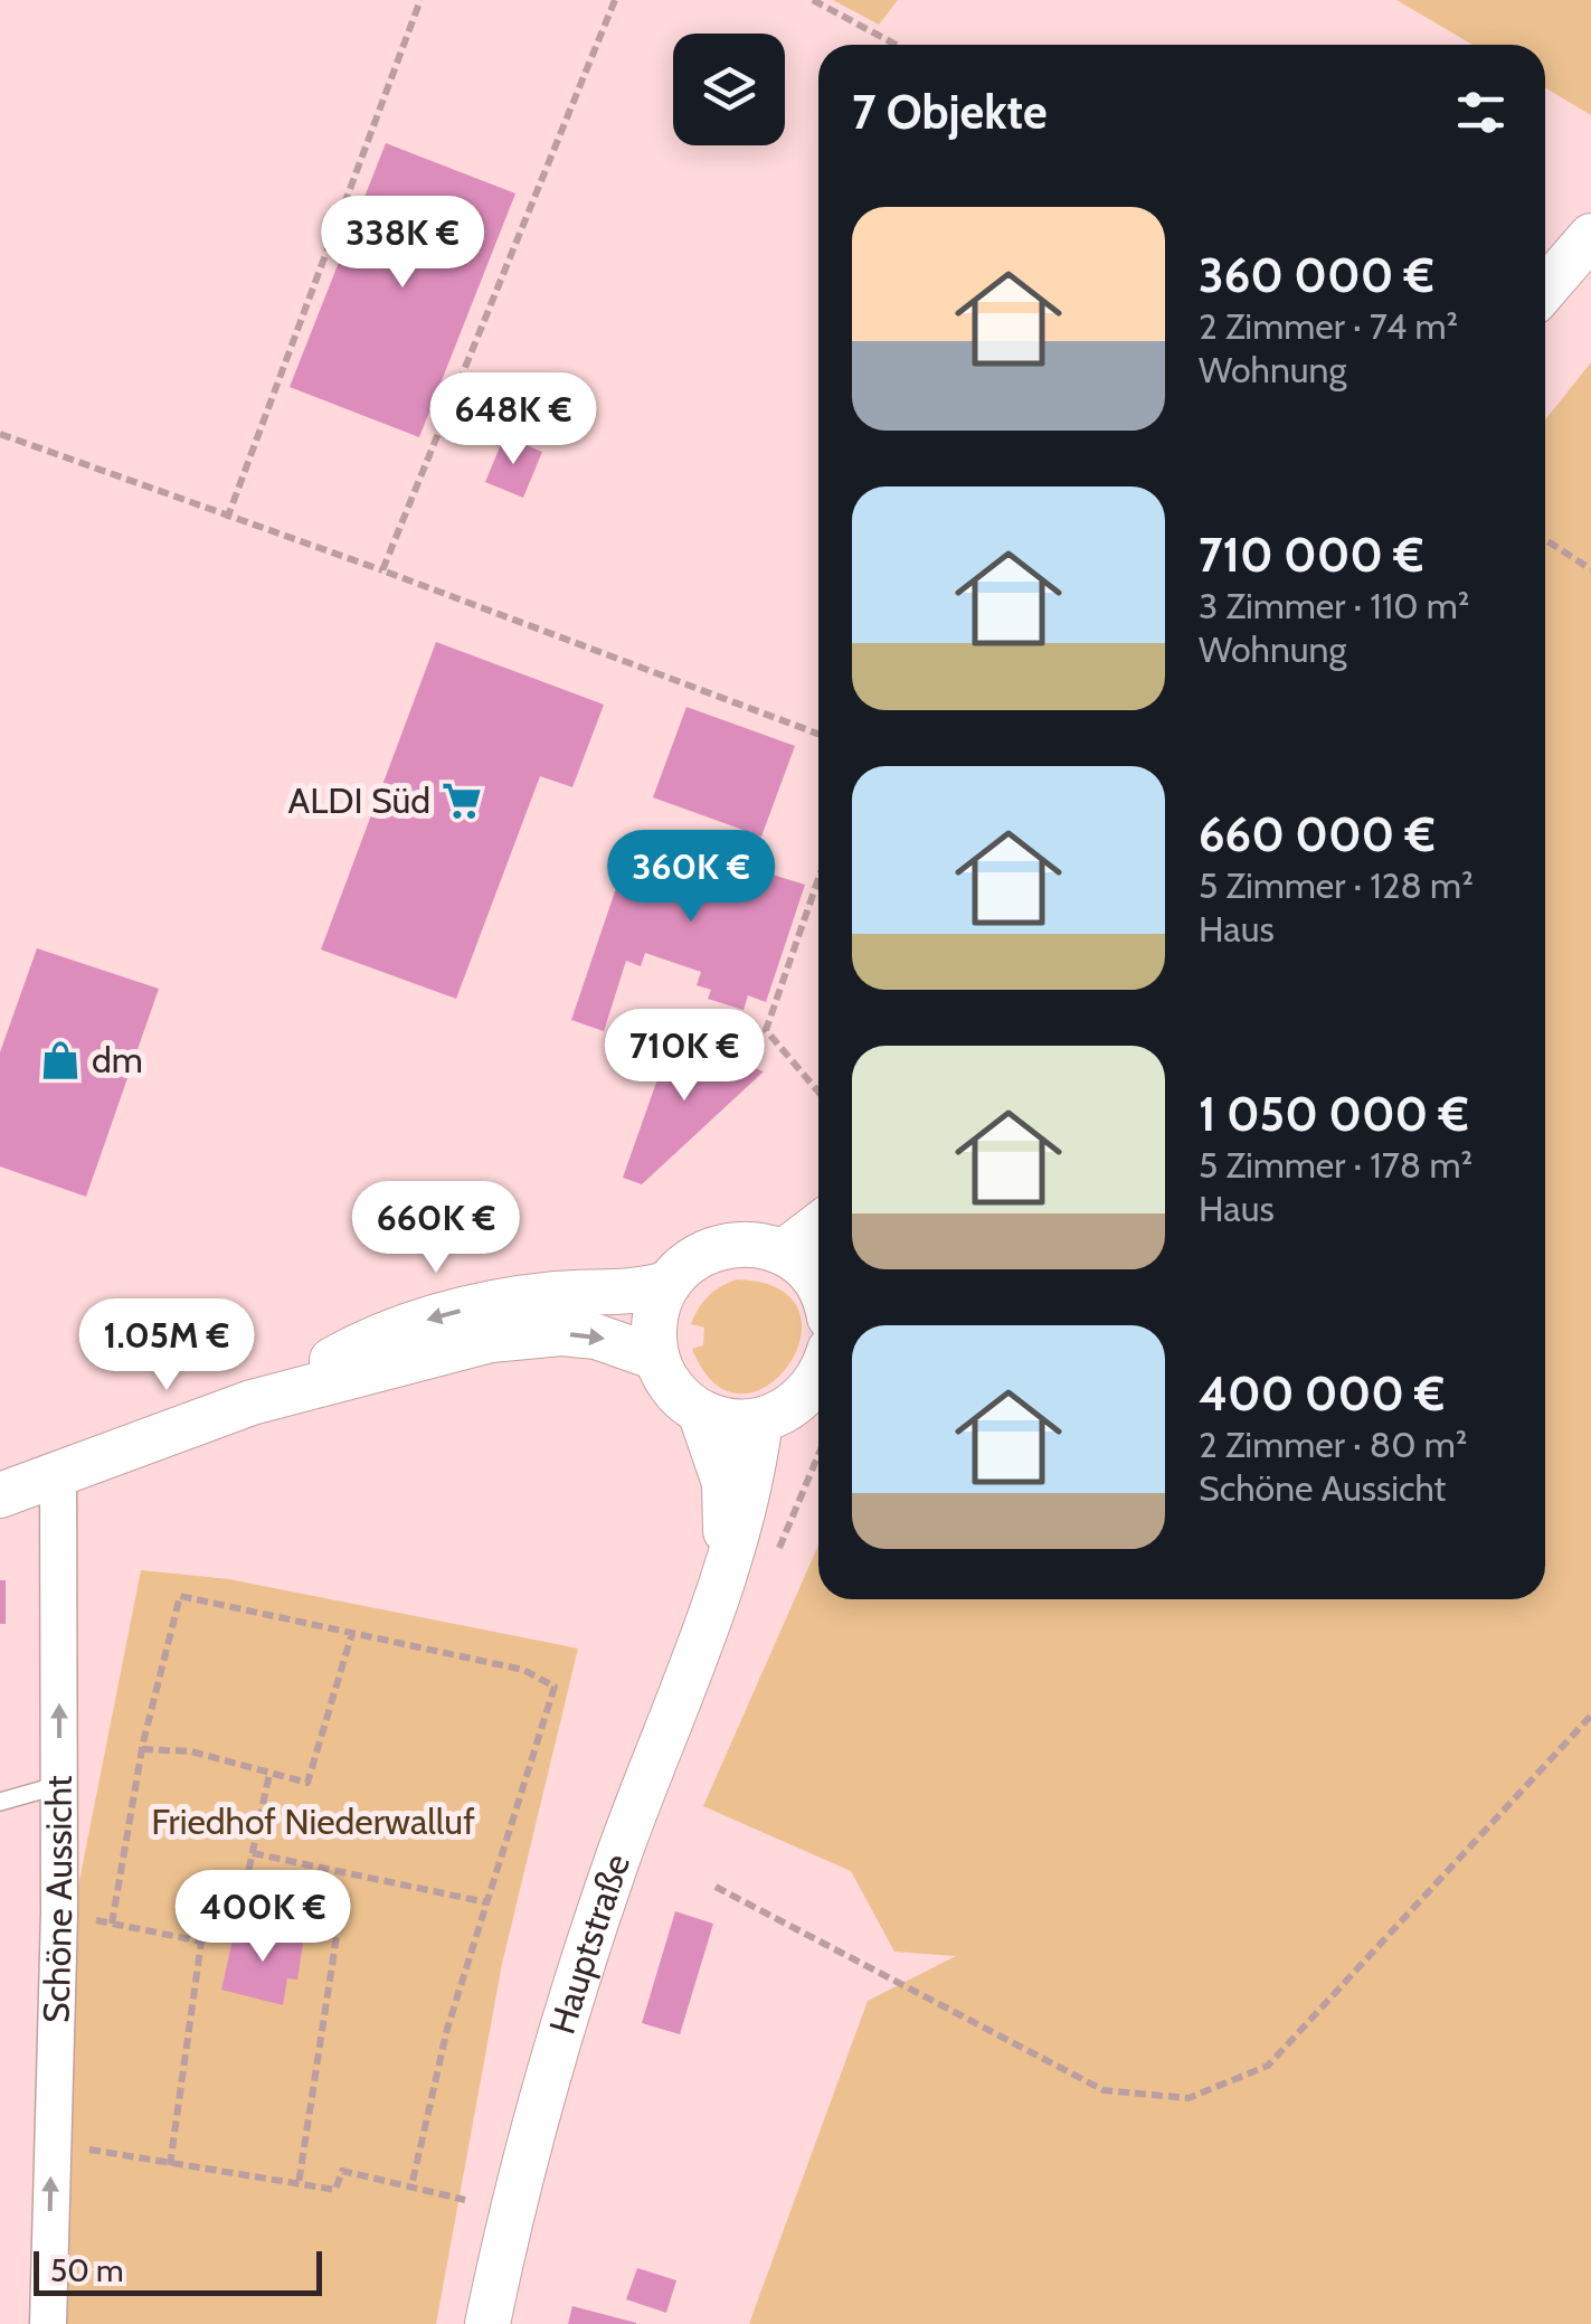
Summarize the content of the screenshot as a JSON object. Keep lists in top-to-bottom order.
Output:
{
  "streets": {
    "street": ["Schöne Aussicht", "Hauptstraße"]
  },
  "one_way": ["Schöne Aussicht"],
  "parks": ["Friedhof Niederwalluf"],
  "places": {
    "supermarket": ["ALDI Süd"],
    "shop": ["dm"]
  },
  "scale_bar": "50 m",
  "page": {
    "heading": "7 Objekte",
    "list": [
      {
        "name": "360 000 €",
        "note": "2 Zimmer · 74 m² · Wohnung"
      },
      {
        "name": "710 000 €",
        "note": "3 Zimmer · 110 m² · Wohnung"
      },
      {
        "name": "660 000 €",
        "note": "5 Zimmer · 128 m² · Haus"
      },
      {
        "name": "1 050 000 €",
        "note": "5 Zimmer · 178 m² · Haus"
      },
      {
        "name": "400 000 €",
        "note": "2 Zimmer · 80 m² · Schöne Aussicht"
      }
    ],
    "price": [
      "338K €",
      "648K €",
      "360K €",
      "710K €",
      "660K €",
      "1.05M €",
      "400K €"
    ],
    "scale": "50 m"
  }
}
